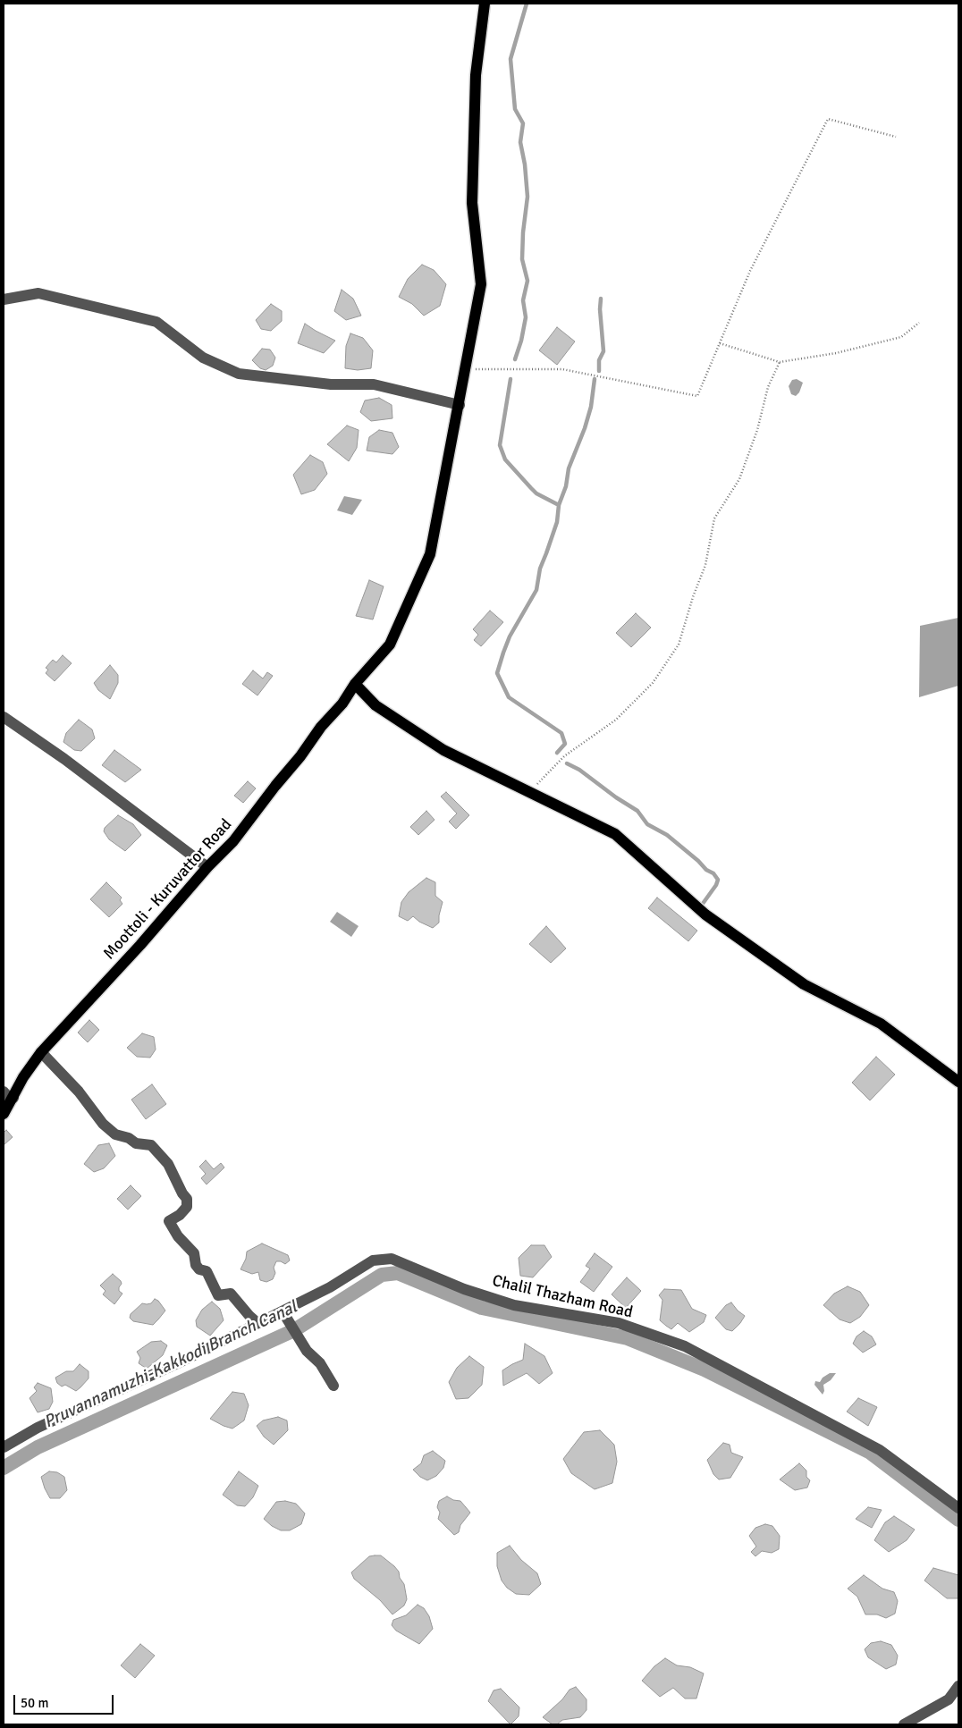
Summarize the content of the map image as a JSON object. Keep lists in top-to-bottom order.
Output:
{
  "streets": {
    "main road": ["Moottoli - Kuruvattor Road"],
    "street": ["Chalil Thazham Road"]
  },
  "water": ["Pruvannamuzhi-Kakkodi Branch Canal"],
  "scale_bar": "50 m"
}
